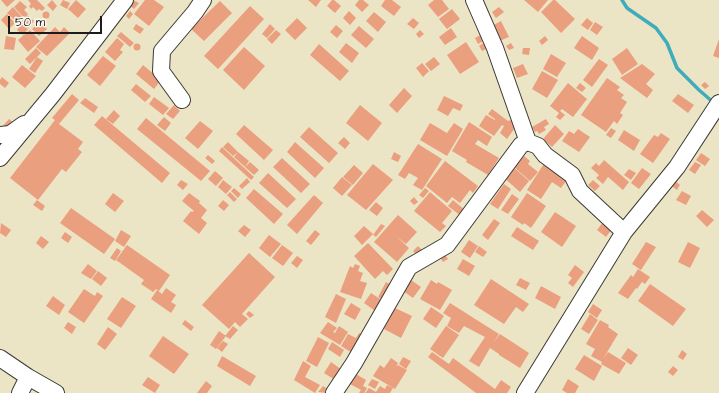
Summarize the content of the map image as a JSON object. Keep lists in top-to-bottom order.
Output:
{
  "scale_bar": "50 m"
}
